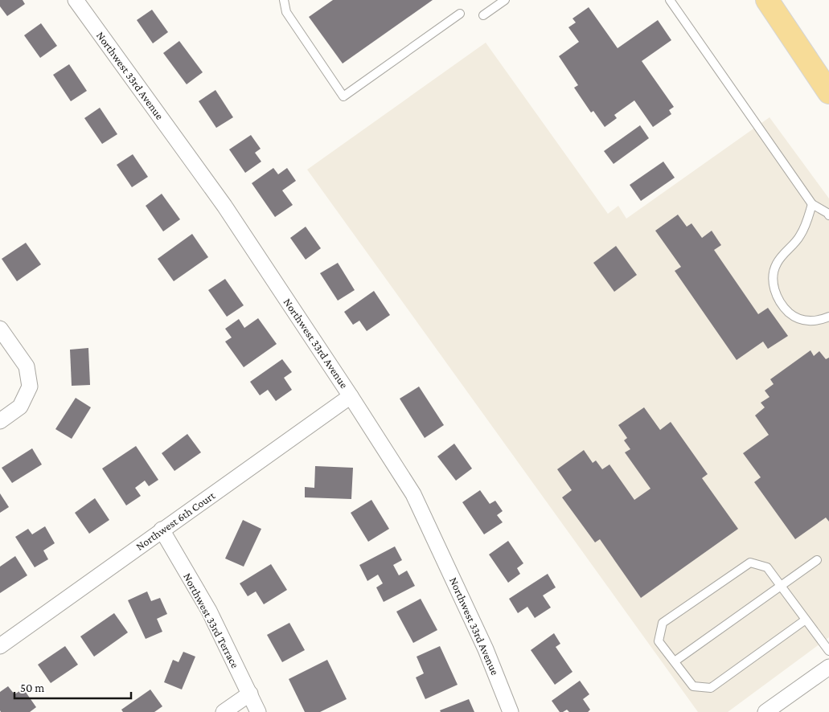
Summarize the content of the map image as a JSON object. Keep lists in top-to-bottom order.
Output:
{
  "streets": {
    "street": ["Northwest 33rd Avenue", "Northwest 6th Court", "Northwest 33rd Terrace"]
  },
  "crossings": [
    ["Northwest 33rd Avenue", "Northwest 6th Court"],
    ["Northwest 6th Court", "Northwest 33rd Terrace"]
  ],
  "scale_bar": "50 m"
}
